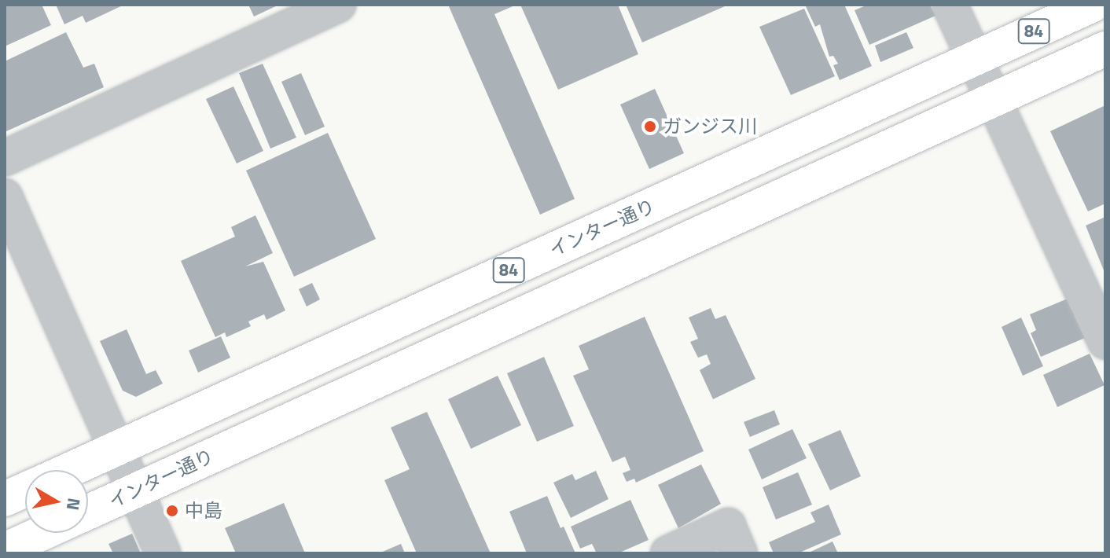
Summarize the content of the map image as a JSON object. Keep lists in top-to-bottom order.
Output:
{
  "streets": {
    "main road": ["84", "インター通り"]
  },
  "places": ["ガンジス川", "中島"],
  "north": "right"
}
